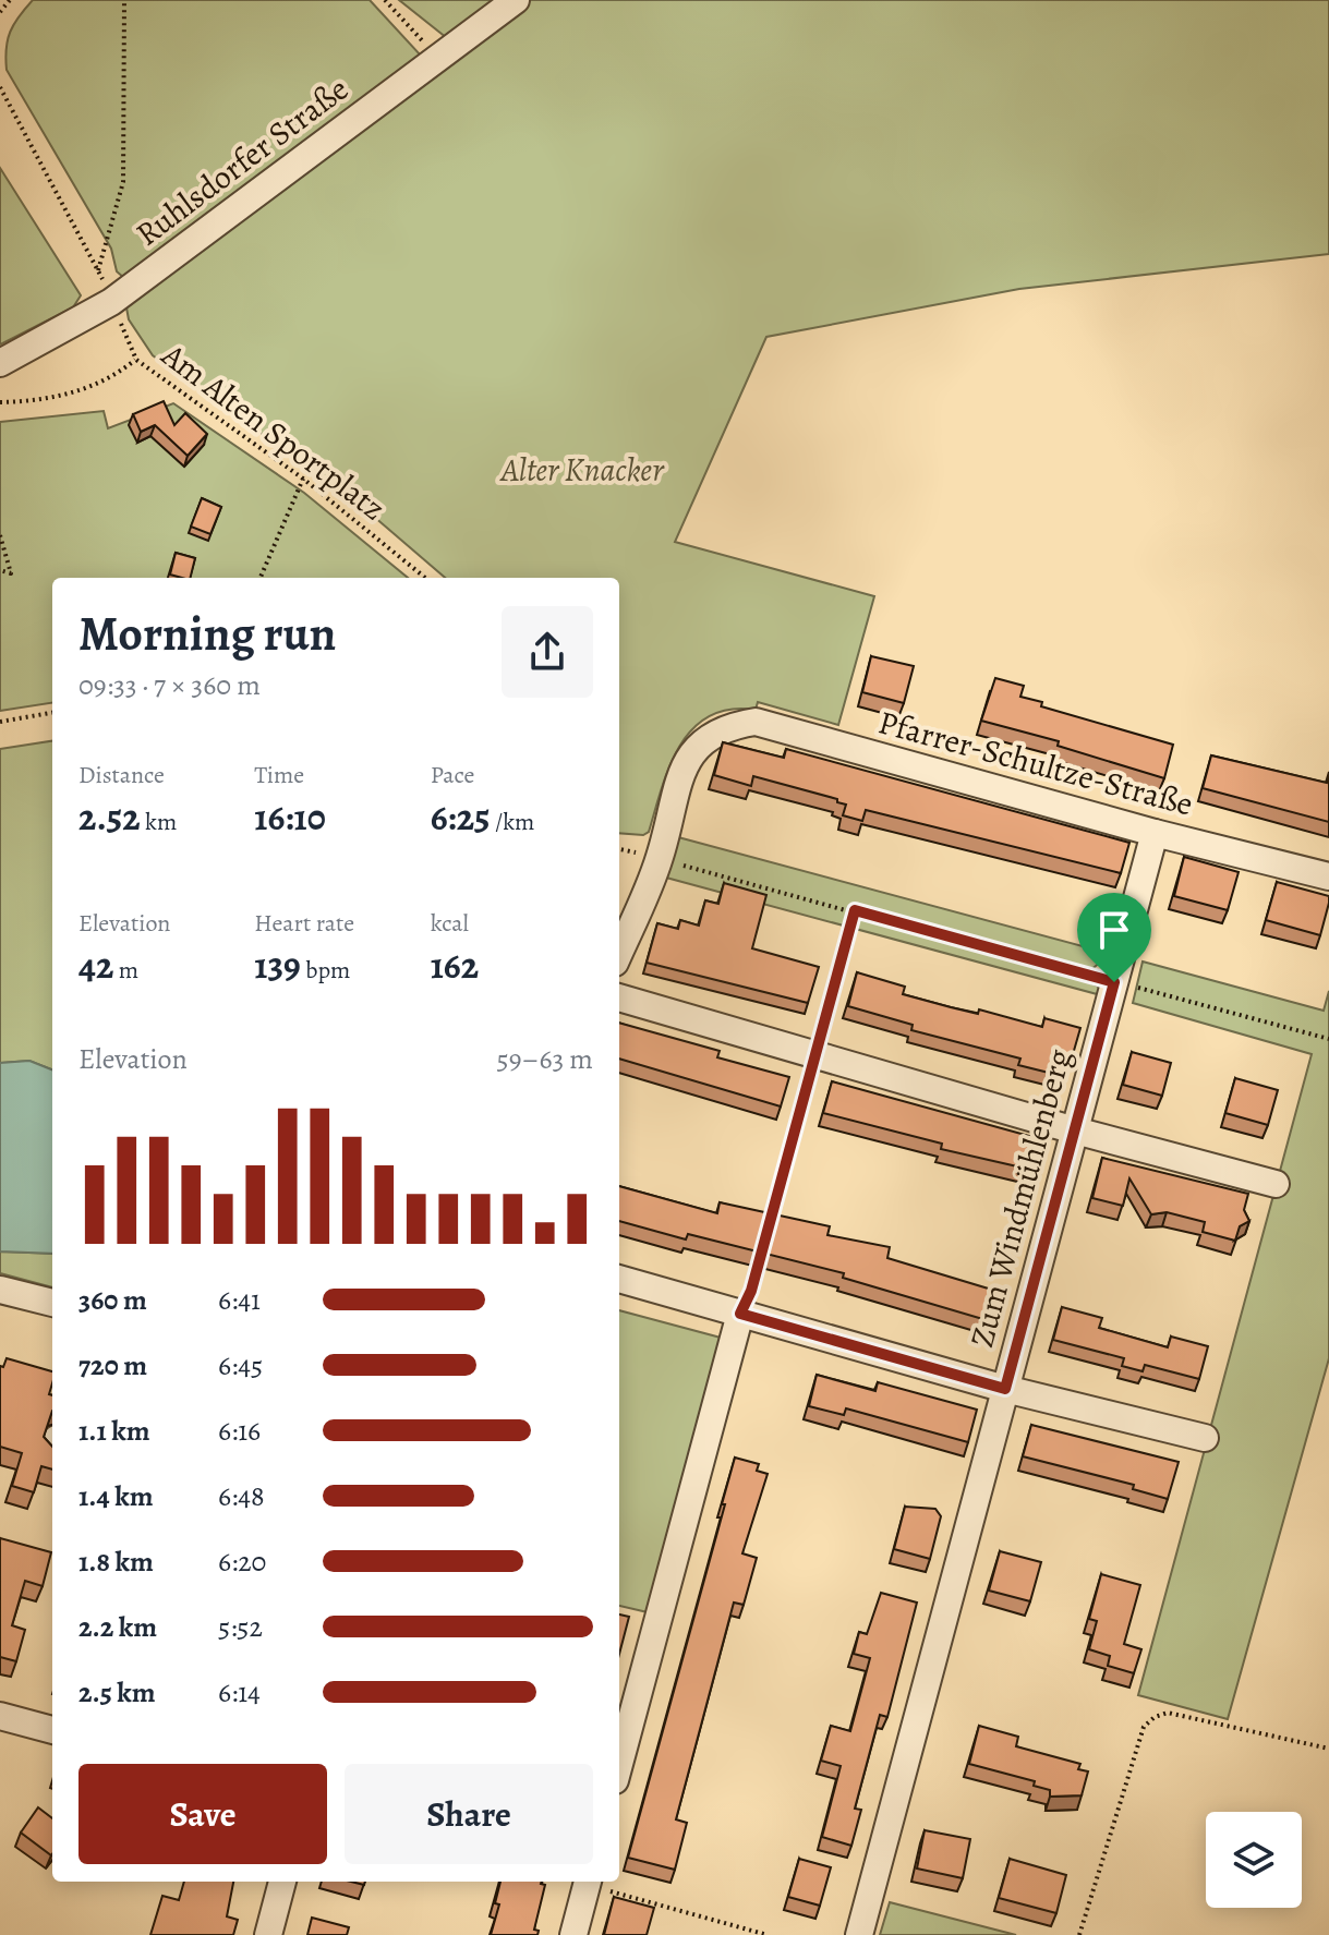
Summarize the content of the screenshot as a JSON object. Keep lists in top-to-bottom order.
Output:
{
  "streets": {
    "street": ["Ruhlsdorfer Straße", "Pfarrer-Schultze-Straße", "Zum Windmühlenberg"],
    "path": ["Am Alten Sportplatz"]
  },
  "crossings": [
    ["Ruhlsdorfer Straße", "Am Alten Sportplatz"],
    ["Pfarrer-Schultze-Straße", "Zum Windmühlenberg"]
  ],
  "parks": ["Alter Knacker"],
  "page": {
    "heading": ["Morning run", "09:33 · 7 × 360 m"],
    "stats": [
      ["Distance", "2.52 km"],
      ["Time", "16:10"],
      ["Pace", "6:25 /km"],
      ["Elevation", "42 m"],
      ["Heart rate", "139 bpm"],
      ["kcal", "162"]
    ],
    "chart": ["Elevation", "59–63 m"],
    "list": [
      {
        "name": "360 m",
        "note": "6:41"
      },
      {
        "name": "720 m",
        "note": "6:45"
      },
      {
        "name": "1.1 km",
        "note": "6:16"
      },
      {
        "name": "1.4 km",
        "note": "6:48"
      },
      {
        "name": "1.8 km",
        "note": "6:20"
      },
      {
        "name": "2.2 km",
        "note": "5:52"
      },
      {
        "name": "2.5 km",
        "note": "6:14"
      }
    ],
    "buttons": ["Save", "Share"]
  }
}
